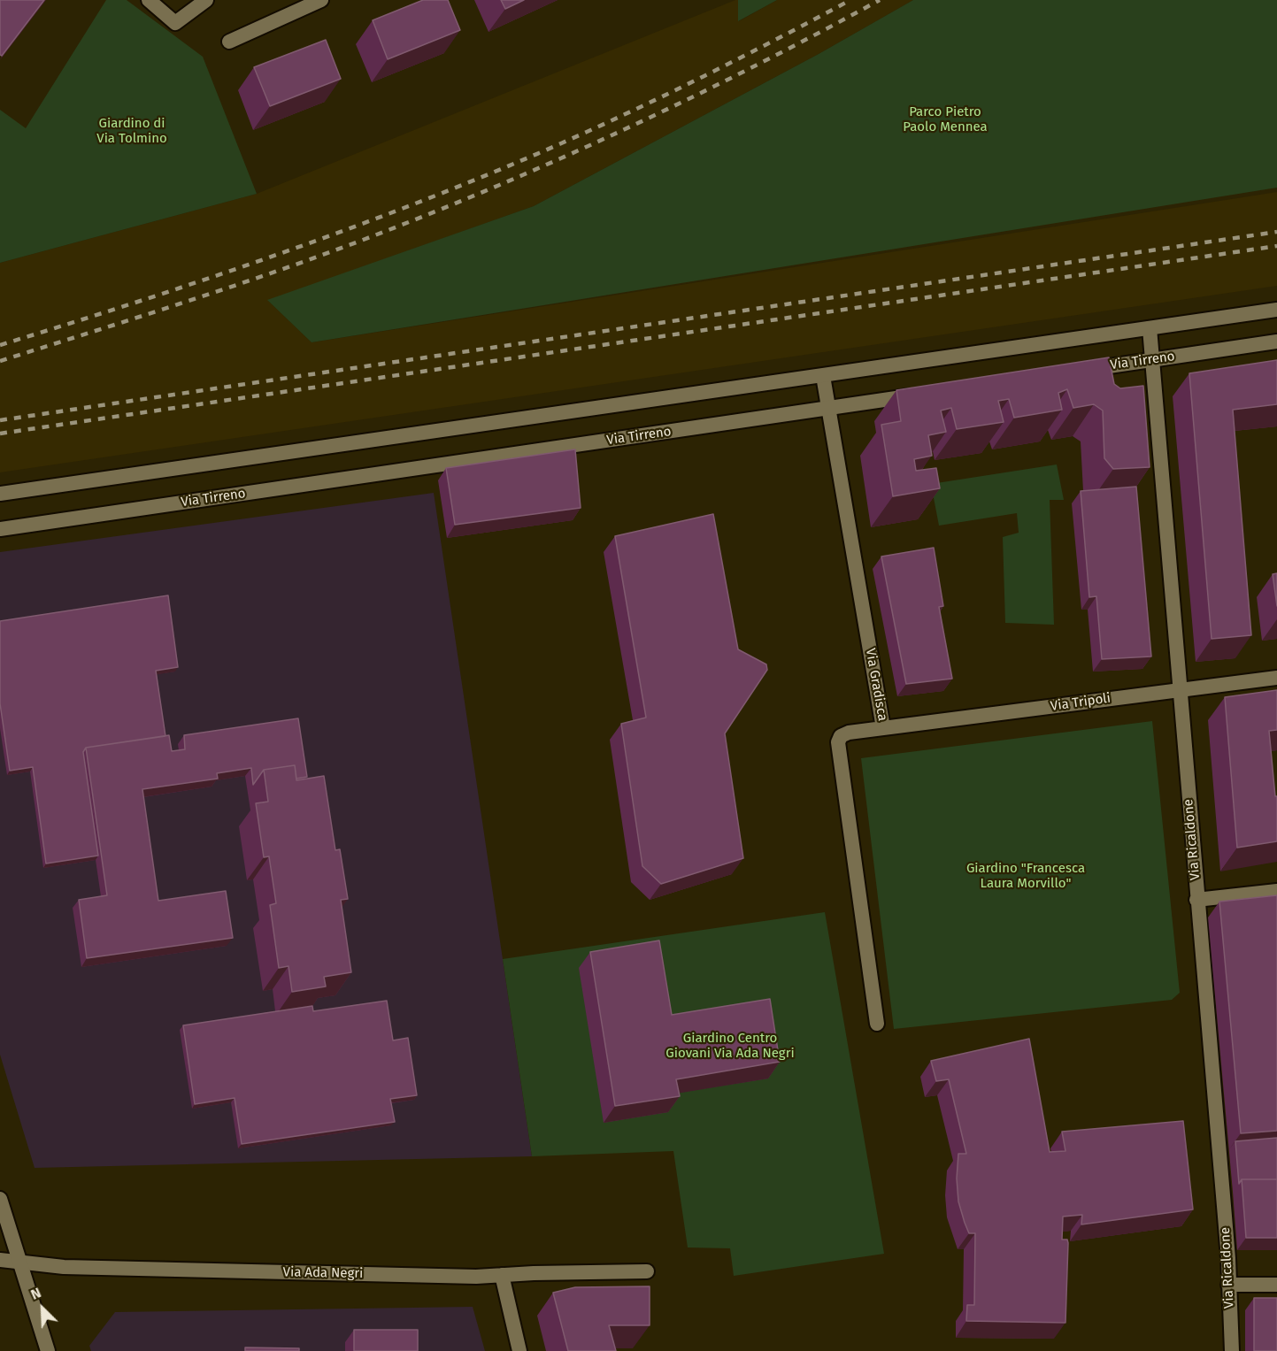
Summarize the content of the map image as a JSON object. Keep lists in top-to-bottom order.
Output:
{
  "streets": {
    "street": [
      "Via Tirreno",
      "Via Gradisca",
      "Via Tripoli",
      "Via Ricaldone",
      "Via Ada Negri"
    ]
  },
  "crossings": [
    ["Via Tirreno", "Via Gradisca"],
    ["Via Tirreno", "Via Ricaldone"],
    ["Via Gradisca", "Via Tripoli"],
    ["Via Tripoli", "Via Ricaldone"]
  ],
  "parks": [
    "Parco Pietro Paolo Mennea",
    "Giardino di Via Tolmino",
    "Giardino \"Francesca Laura Morvillo\"",
    "Giardino Centro Giovani Via Ada Negri"
  ],
  "north": "top left"
}
